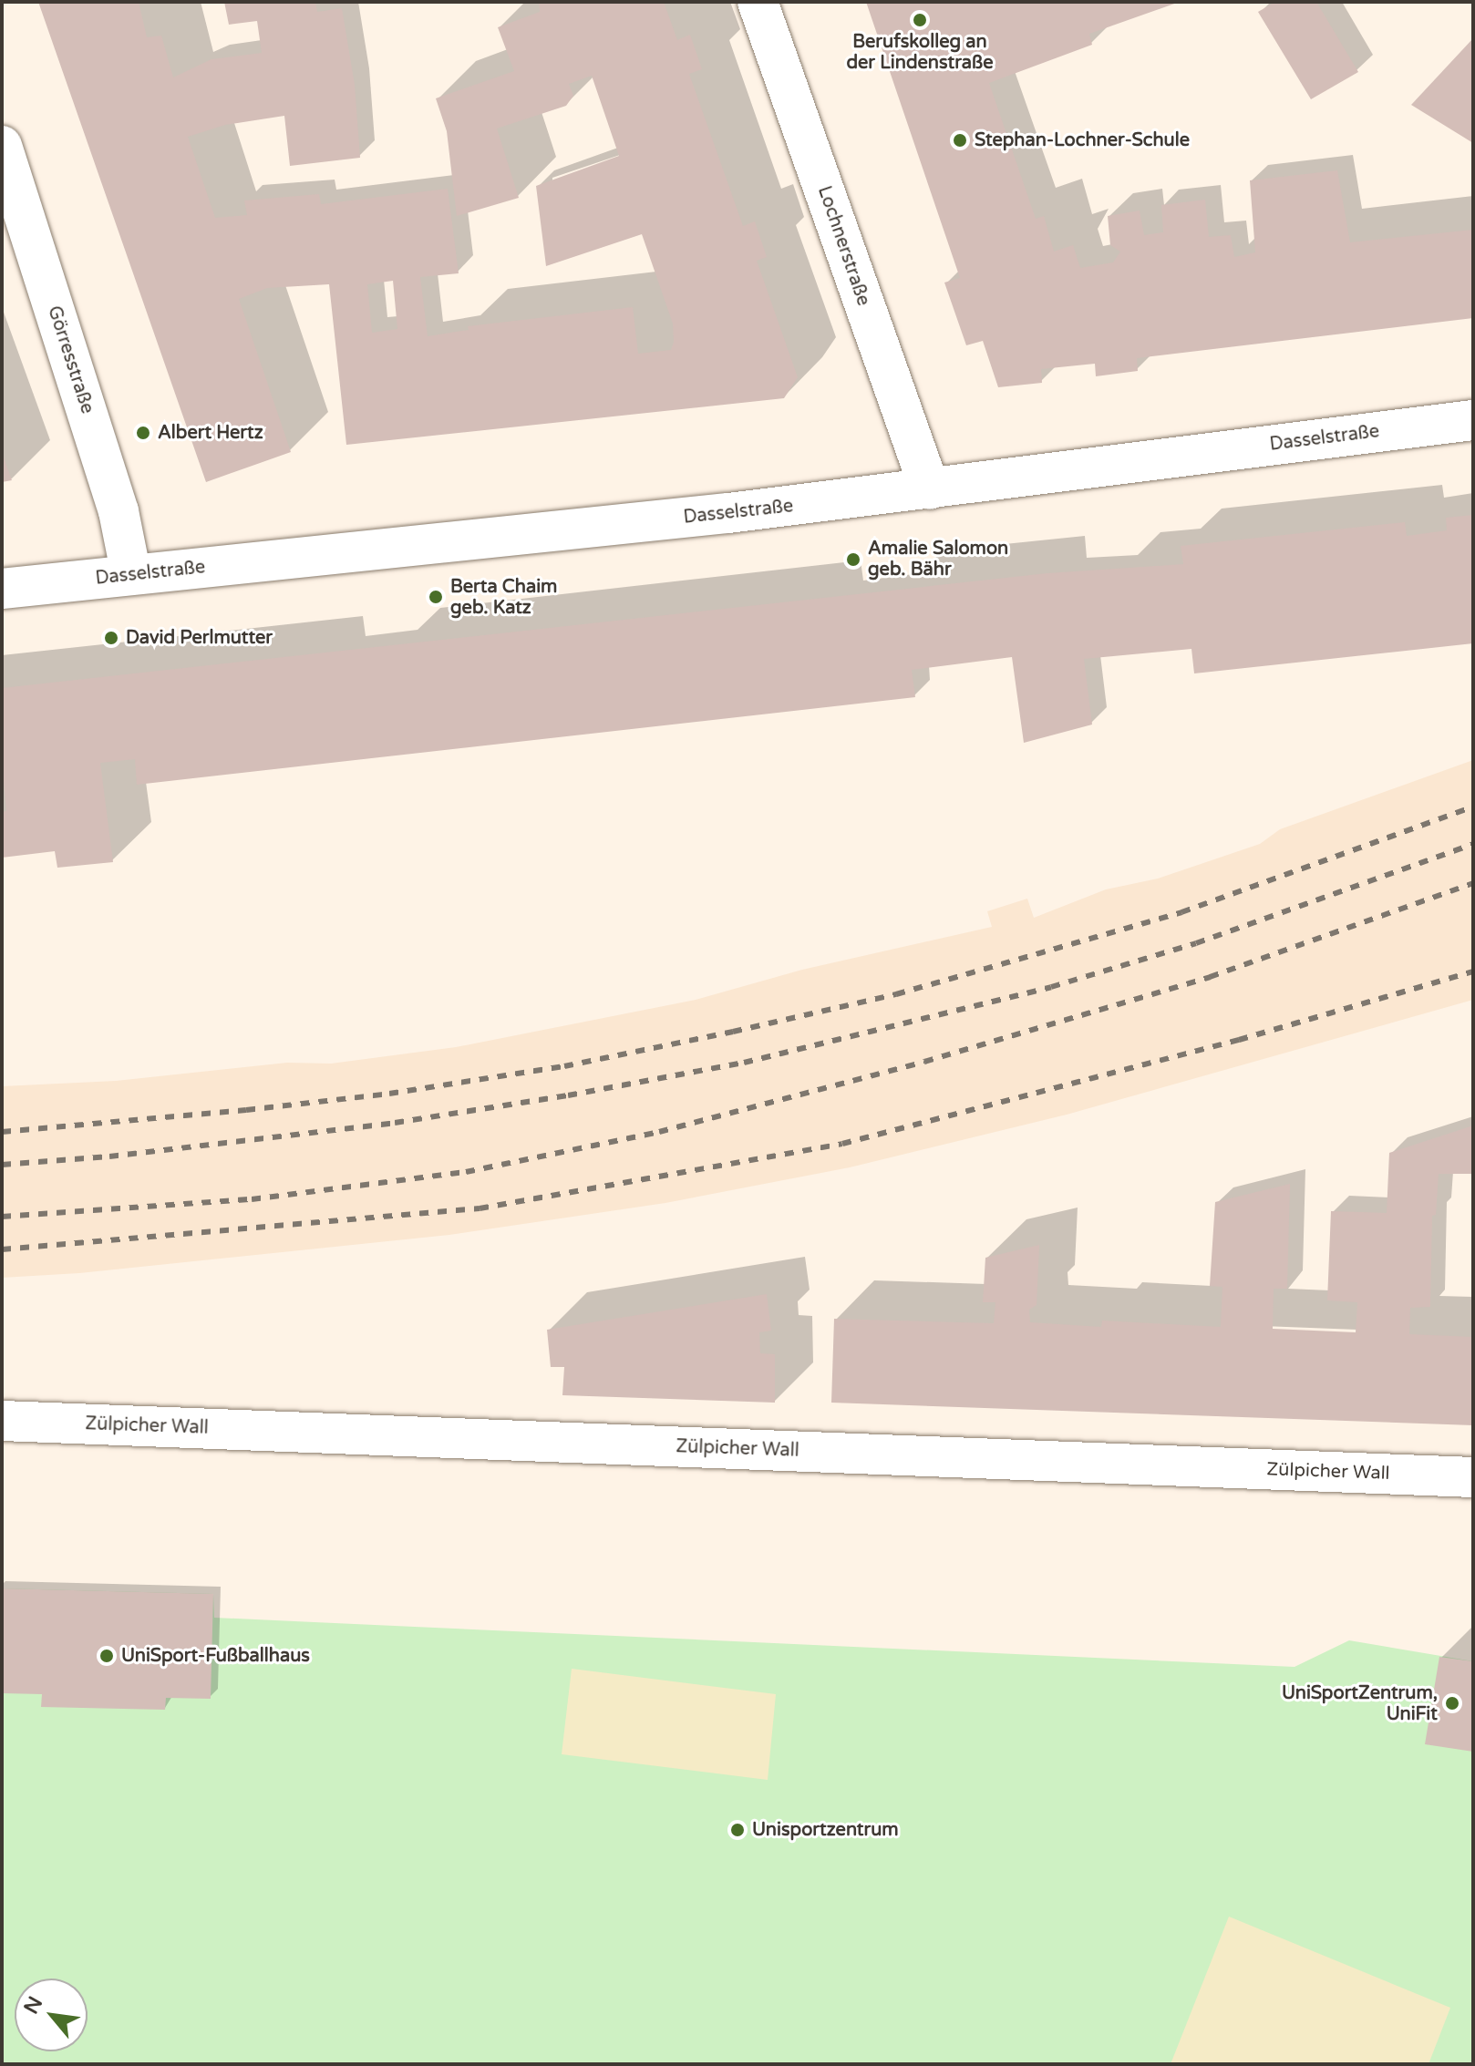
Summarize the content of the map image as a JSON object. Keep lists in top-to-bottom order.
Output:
{
  "streets": {
    "street": [
      "Lochnerstraße",
      "Görresstraße",
      "Dasselstraße",
      "Zülpicher Wall"
    ]
  },
  "crossings": [
    ["Lochnerstraße", "Dasselstraße"],
    ["Görresstraße", "Dasselstraße"]
  ],
  "places": [
    "Berufskolleg an der Lindenstraße",
    "Stephan-Lochner-Schule",
    "Albert Hertz",
    "Amalie Salomon geb. Bähr",
    "Berta Chaim geb. Katz",
    "David Perlmutter",
    "UniSport-Fußballhaus",
    "UniSportZentrum, UniFit",
    "Unisportzentrum"
  ],
  "north": "top left"
}
